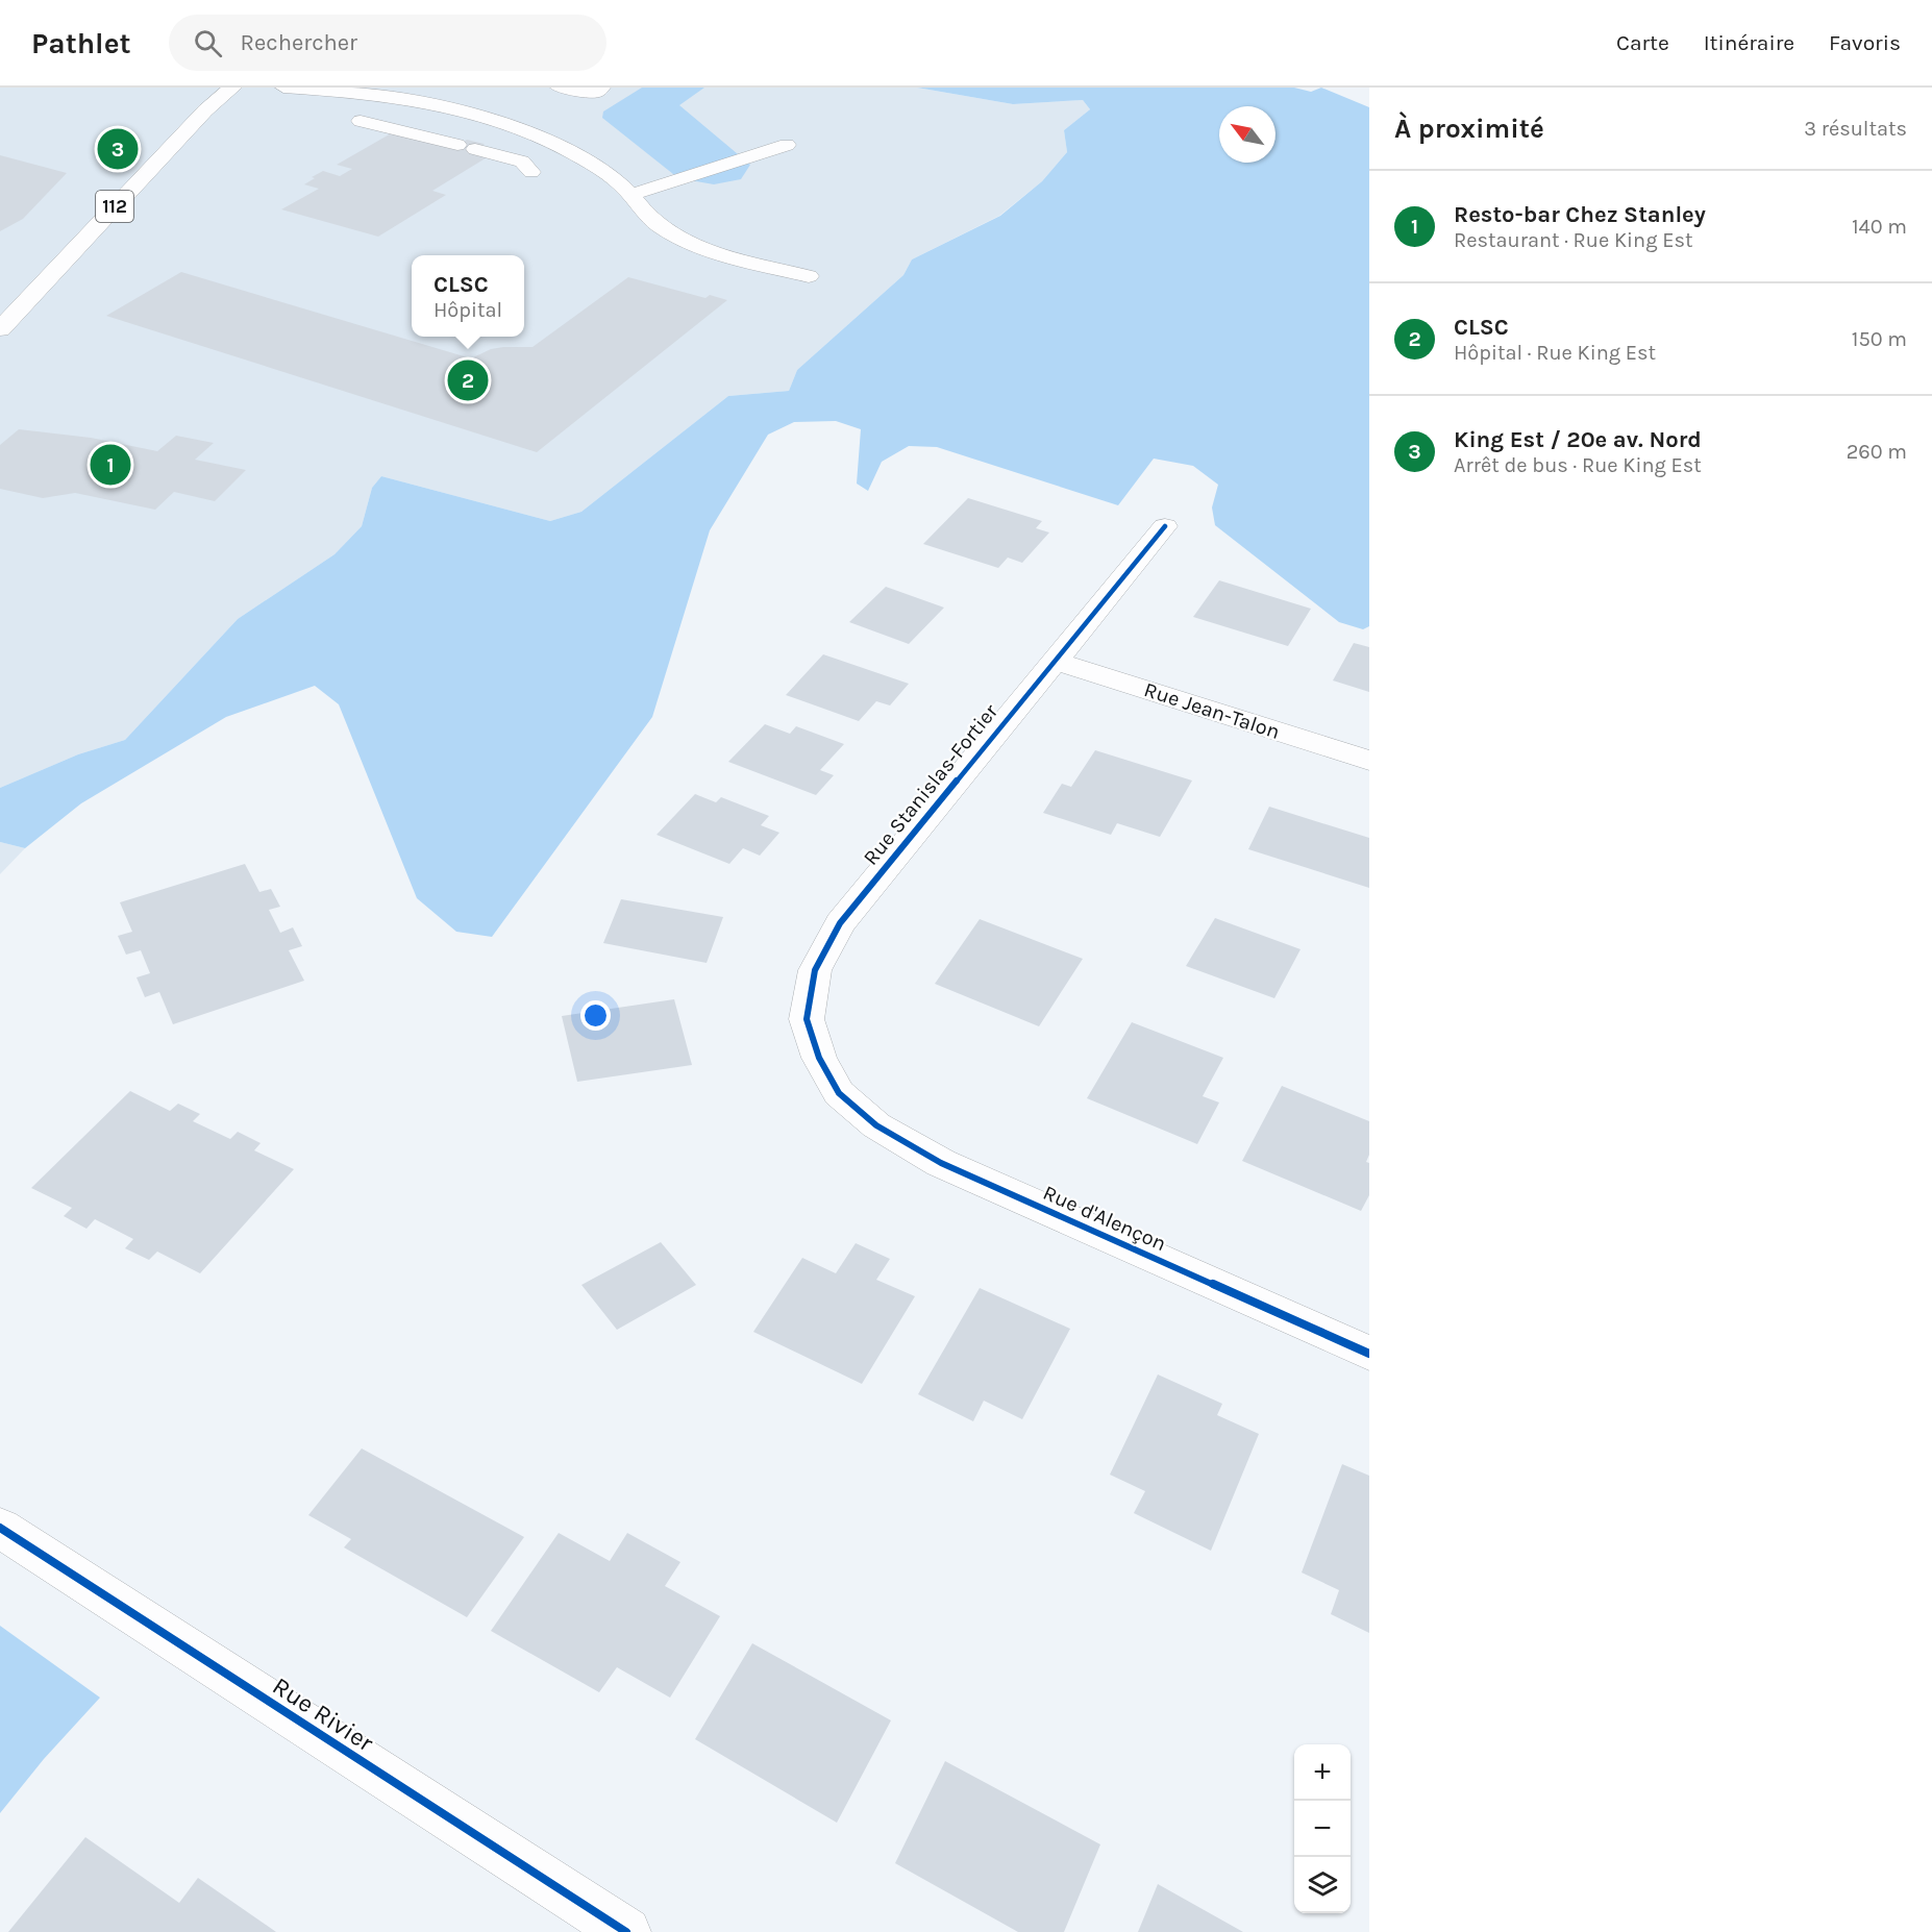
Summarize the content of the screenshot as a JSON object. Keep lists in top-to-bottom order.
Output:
{
  "streets": {
    "street": [
      "112",
      "Rue Jean-Talon",
      "Rue Stanislas-Fortier",
      "Rue d'Alençon",
      "Rue Rivier"
    ]
  },
  "crossings": [
    ["Rue Jean-Talon", "Rue Stanislas-Fortier"],
    ["Rue Stanislas-Fortier", "Rue d'Alençon"]
  ],
  "north": "top left",
  "page": {
    "header": "Pathlet",
    "search": "Rechercher",
    "nav": ["Carte", "Itinéraire", "Favoris"],
    "heading": ["À proximité", "3 résultats"],
    "pins": ["3", "2", "1"],
    "list": [
      {
        "mark": "1",
        "name": "Resto-bar Chez Stanley",
        "note": "Restaurant · Rue King Est",
        "value": "140 m"
      },
      {
        "mark": "2",
        "name": "CLSC",
        "note": "Hôpital · Rue King Est",
        "value": "150 m"
      },
      {
        "mark": "3",
        "name": "King Est / 20e av. Nord",
        "note": "Arrêt de bus · Rue King Est",
        "value": "260 m"
      }
    ],
    "popup": ["CLSC", "Hôpital"],
    "map_buttons": ["+", "−"]
  }
}
